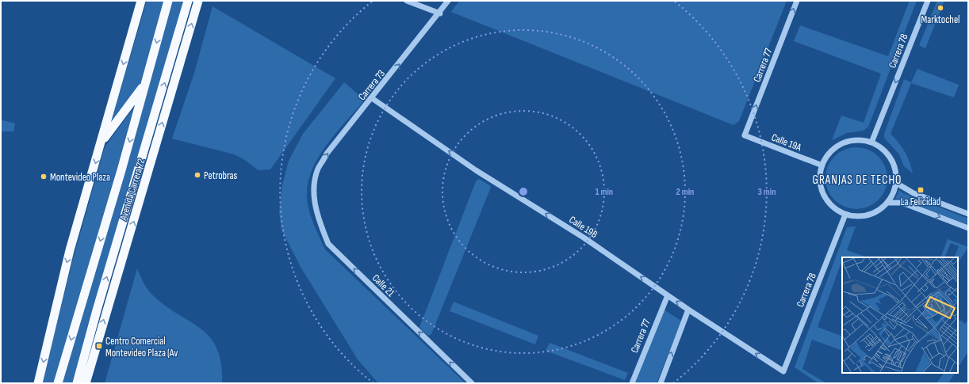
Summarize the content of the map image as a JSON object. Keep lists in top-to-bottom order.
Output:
{
  "streets": {
    "highway": ["Avenida Carrera 72"],
    "street": [
      "Carrera 78",
      "Carrera 77",
      "Carrera 73",
      "Calle 19A",
      "Calle 19B",
      "Calle 21"
    ]
  },
  "crossings": [
    ["Carrera 78", "Calle 19A"],
    ["Carrera 78", "Calle 19B"],
    ["Carrera 77", "Calle 19A"],
    ["Carrera 77", "Calle 19B"],
    ["Carrera 73", "Calle 19B"],
    ["Carrera 73", "Calle 21"]
  ],
  "one_way": [
    "Carrera 78",
    "Carrera 77",
    "Carrera 73",
    "Calle 19B",
    "Calle 21"
  ],
  "districts": ["GRANJAS DE TECHO"],
  "places": {
    "other": ["Marktochel", "Petrobras", "Montevideo Plaza"],
    "transit": ["La Felicidad", "Centro Comercial Montevideo Plaza (Av"]
  },
  "rings": ["1 min", "2 min", "3 min"]
}
